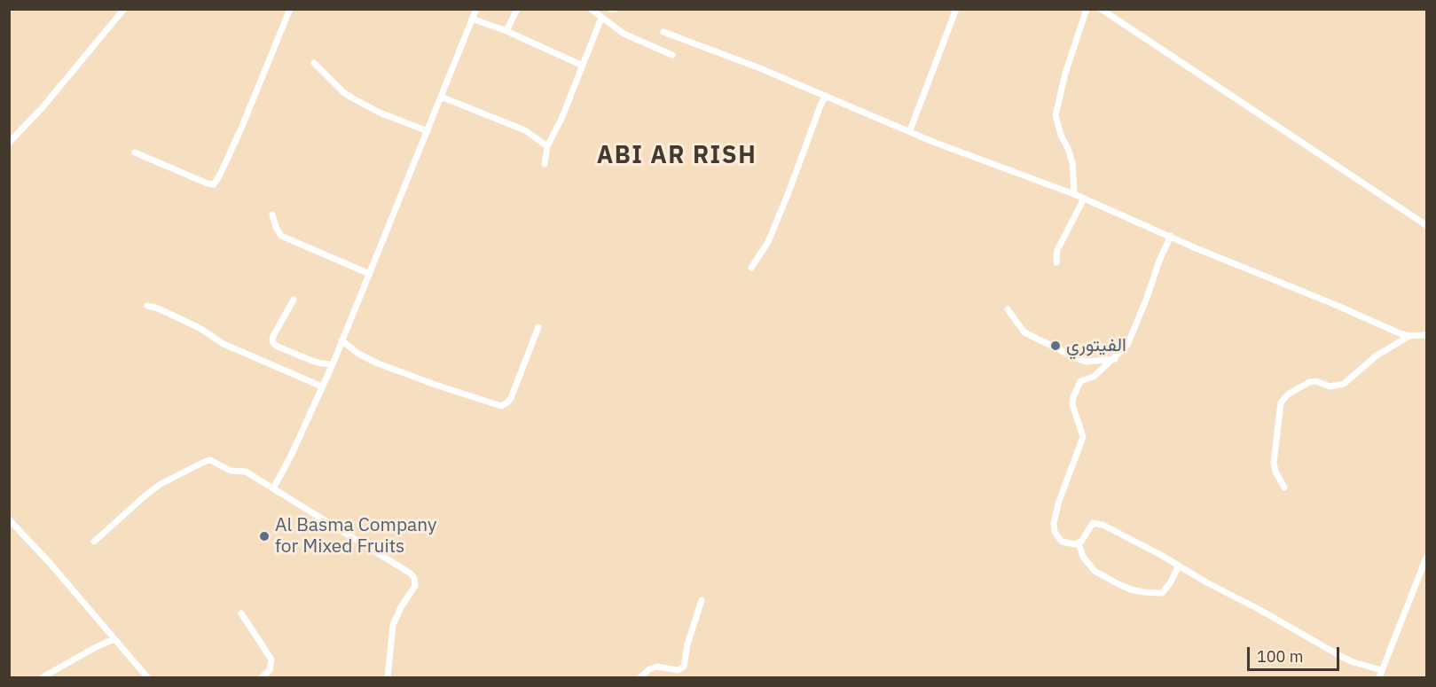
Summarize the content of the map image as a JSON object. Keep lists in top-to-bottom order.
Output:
{
  "districts": ["ABI AR RISH"],
  "places": ["الفيتوري", "Al Basma Company for Mixed Fruits"],
  "scale_bar": "100 m"
}
